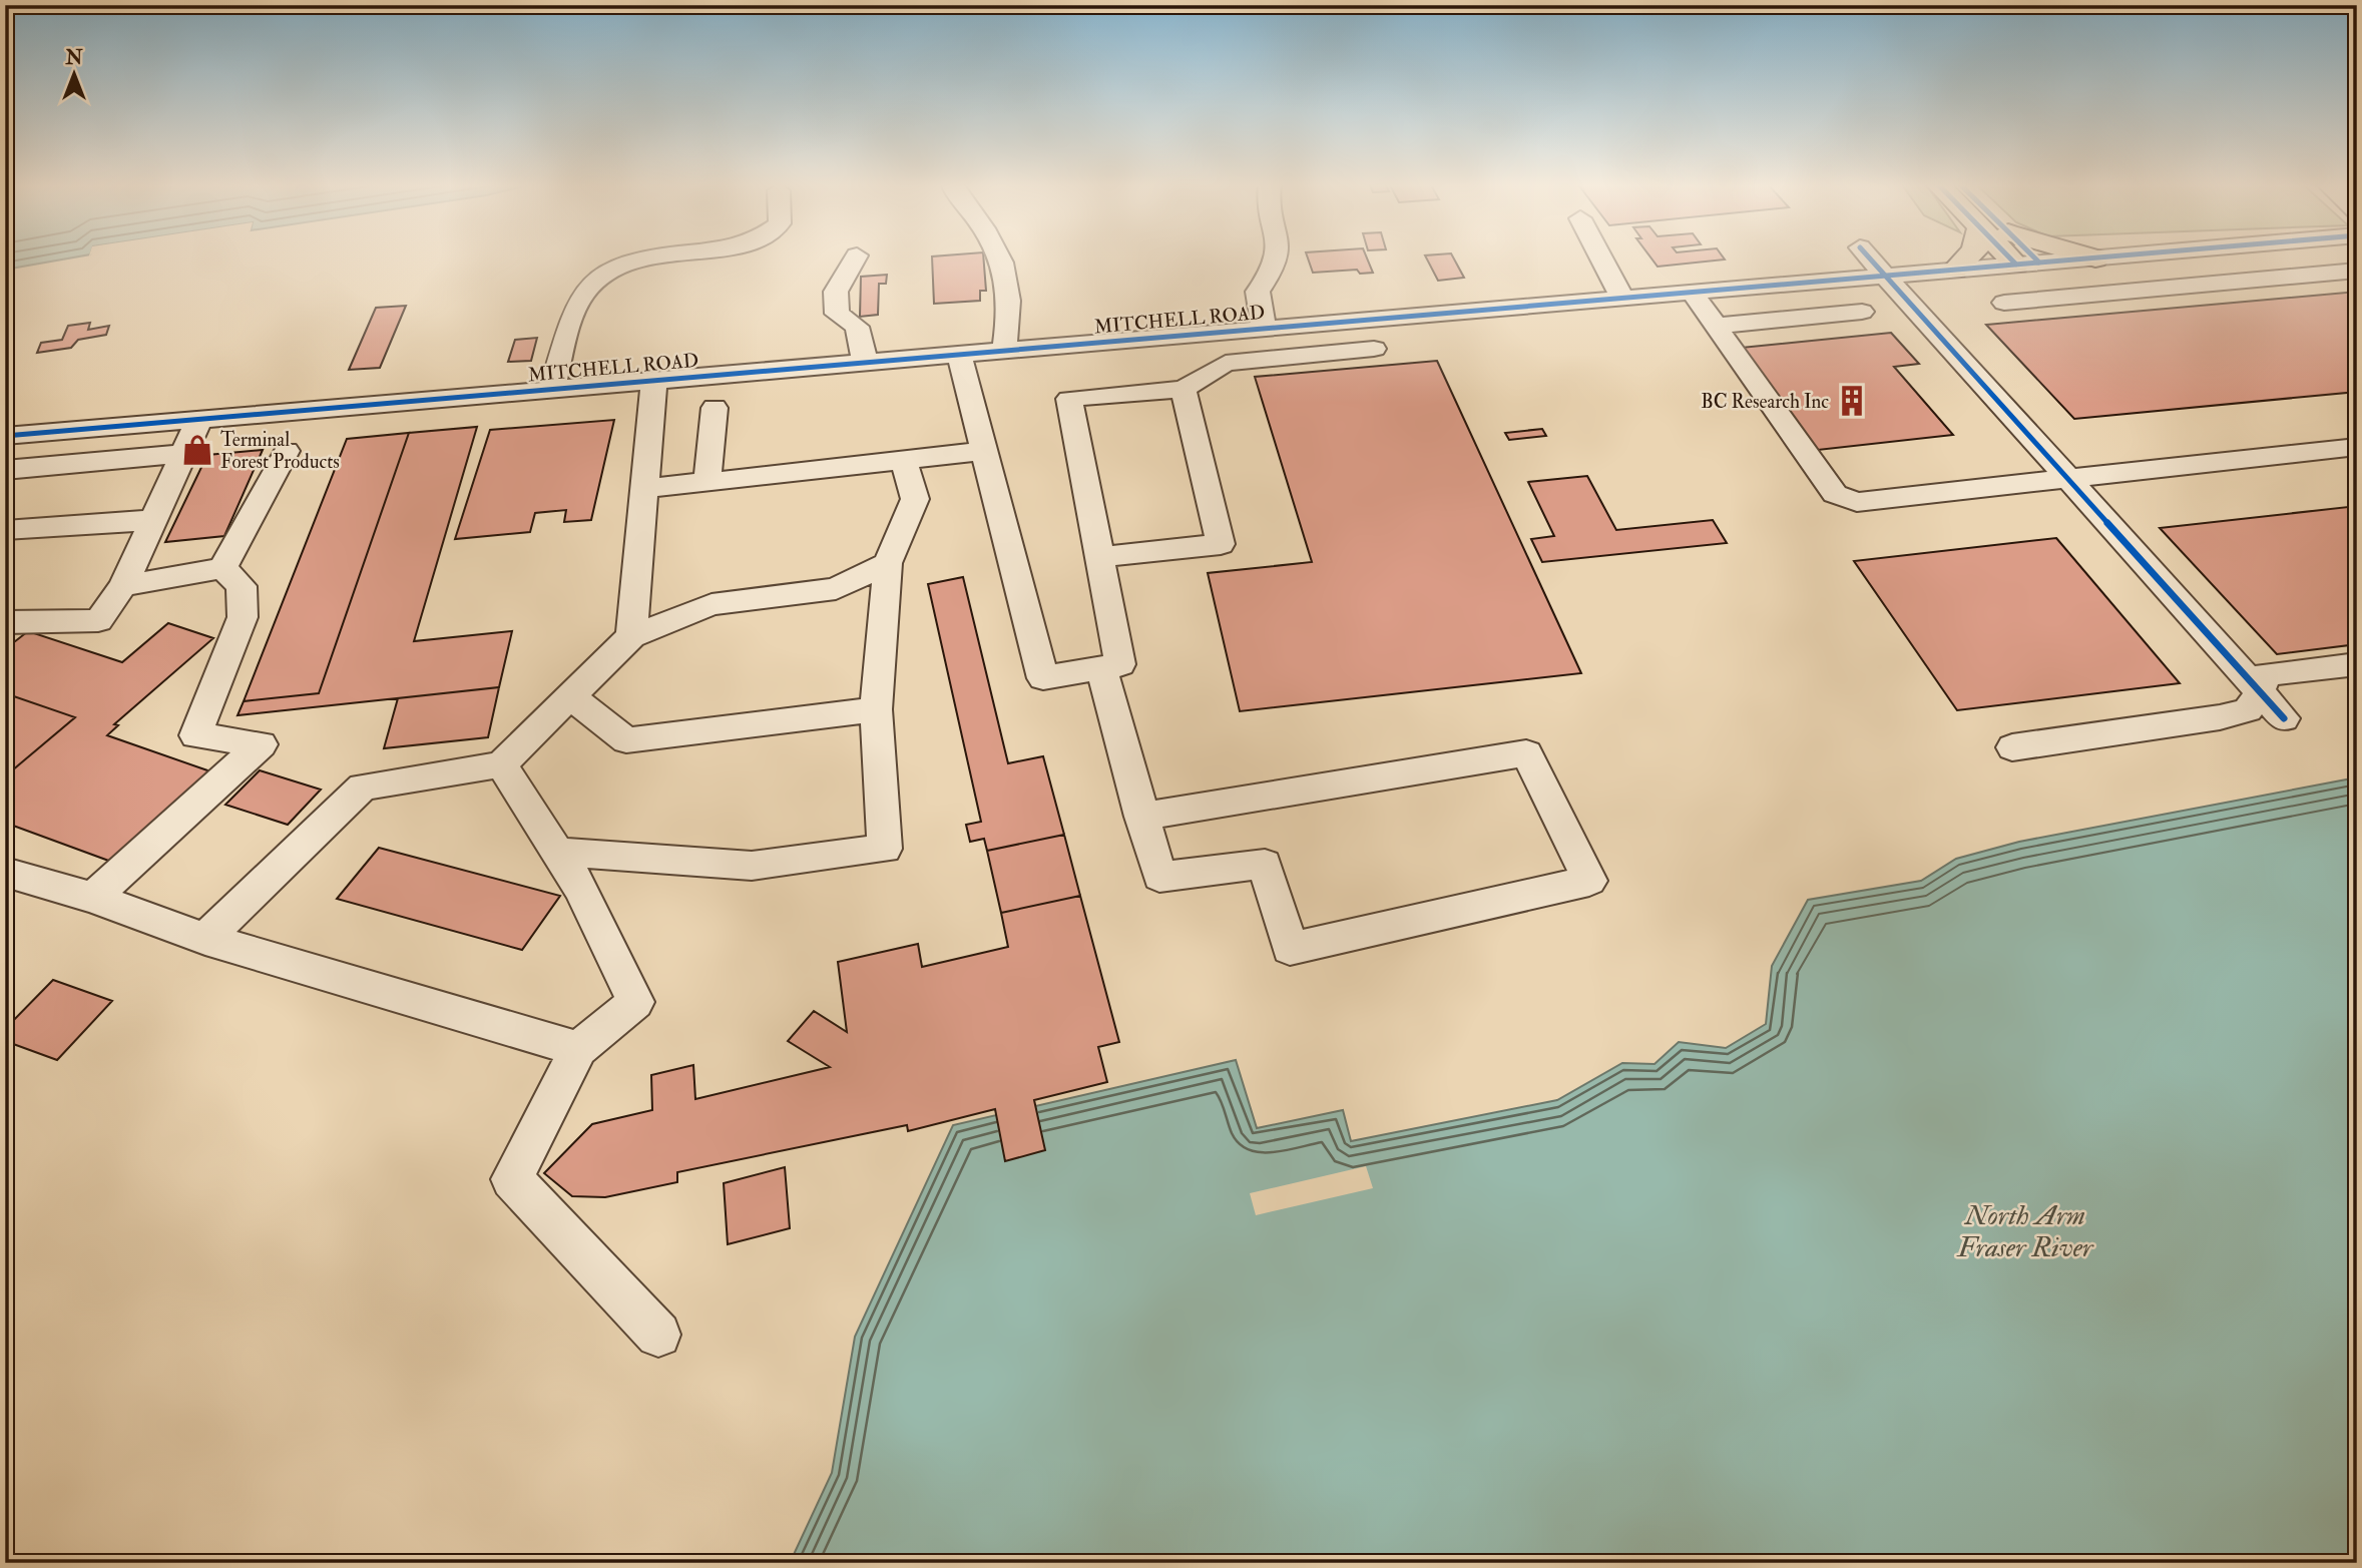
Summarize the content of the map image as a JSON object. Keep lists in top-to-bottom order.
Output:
{
  "streets": {
    "street": ["MITCHELL ROAD"]
  },
  "water": ["North Arm Fraser River"],
  "places": {
    "building": ["BC Research Inc"],
    "shop": ["Terminal Forest Products"]
  },
  "north": "top"
}
